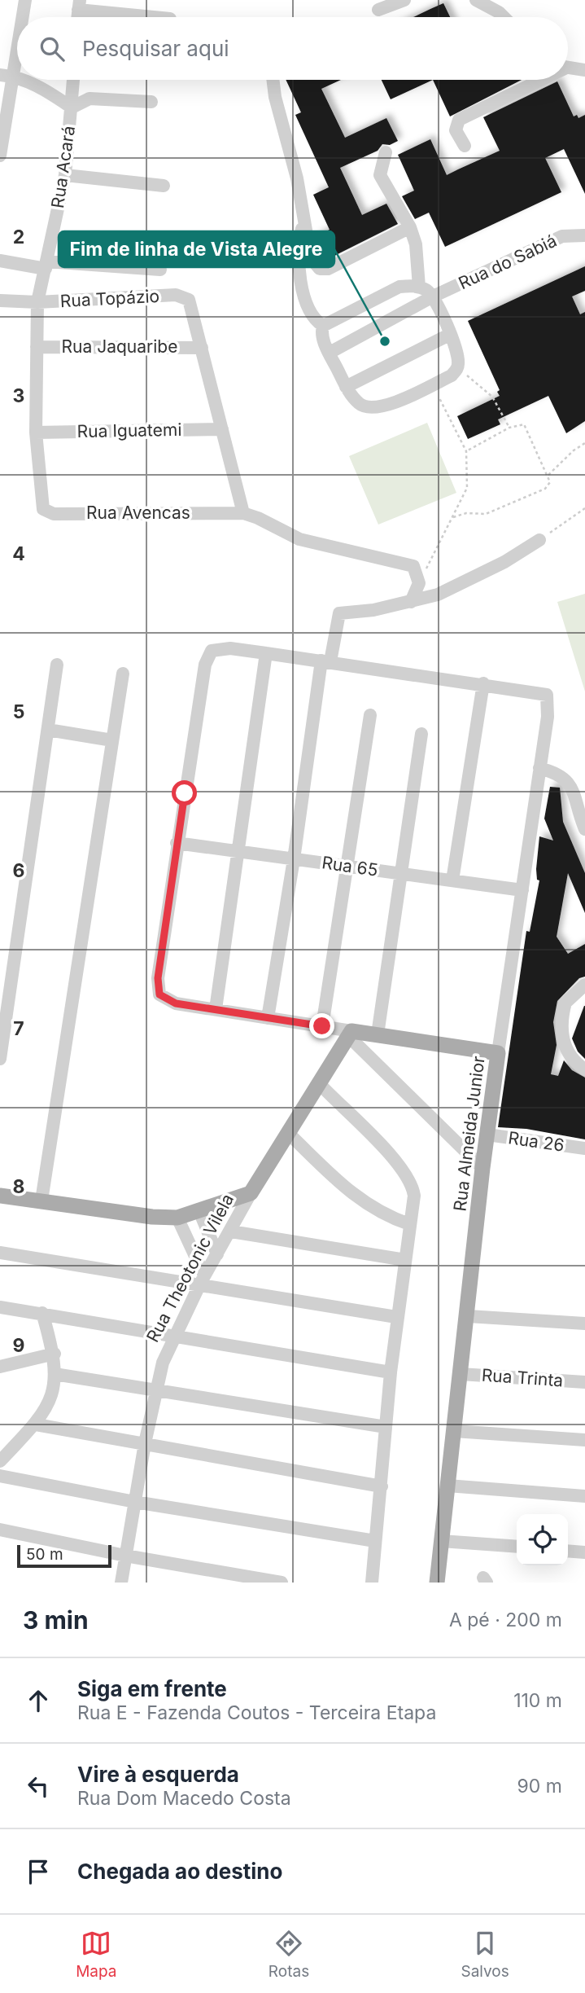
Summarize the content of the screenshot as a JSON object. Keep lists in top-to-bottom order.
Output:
{
  "streets": {
    "main road": ["Rua Almeida Junior", "Rua Theotonic Vilela"],
    "street": [
      "Rua Acará",
      "Rua do Sabiá",
      "Rua Topázio",
      "Rua Jaquaribe",
      "Rua Iguatemi",
      "Rua Avencas",
      "Rua 65",
      "Rua 26",
      "Rua Trinta"
    ]
  },
  "crossings": [
    ["Rua Acará", "Rua Topázio"],
    ["Rua Acará", "Rua Jaquaribe"],
    ["Rua Acará", "Rua Iguatemi"],
    ["Rua Acará", "Rua Avencas"],
    ["Rua Topázio", "Rua Jaquaribe"],
    ["Rua 65", "Rua Almeida Junior"],
    ["Rua Almeida Junior", "Rua 26"],
    ["Rua Almeida Junior", "Rua Trinta"]
  ],
  "places": ["Fim de linha de Vista Alegre"],
  "scale_bar": "50 m",
  "page": {
    "search": "Pesquisar aqui",
    "scale": "50 m",
    "heading": ["3 min", "A pé · 200 m"],
    "list": [
      ["Siga em frente", "Rua E - Fazenda Coutos - Terceira Etapa", "110 m"],
      ["Vire à esquerda", "Rua Dom Macedo Costa", "90 m"],
      "Chegada ao destino"
    ],
    "nav": ["Mapa", "Rotas", "Salvos"]
  },
  "grid": {
    "rows": [
      "2",
      "3",
      "4",
      "5",
      "6",
      "7",
      "8",
      "9"
    ]
  }
}
